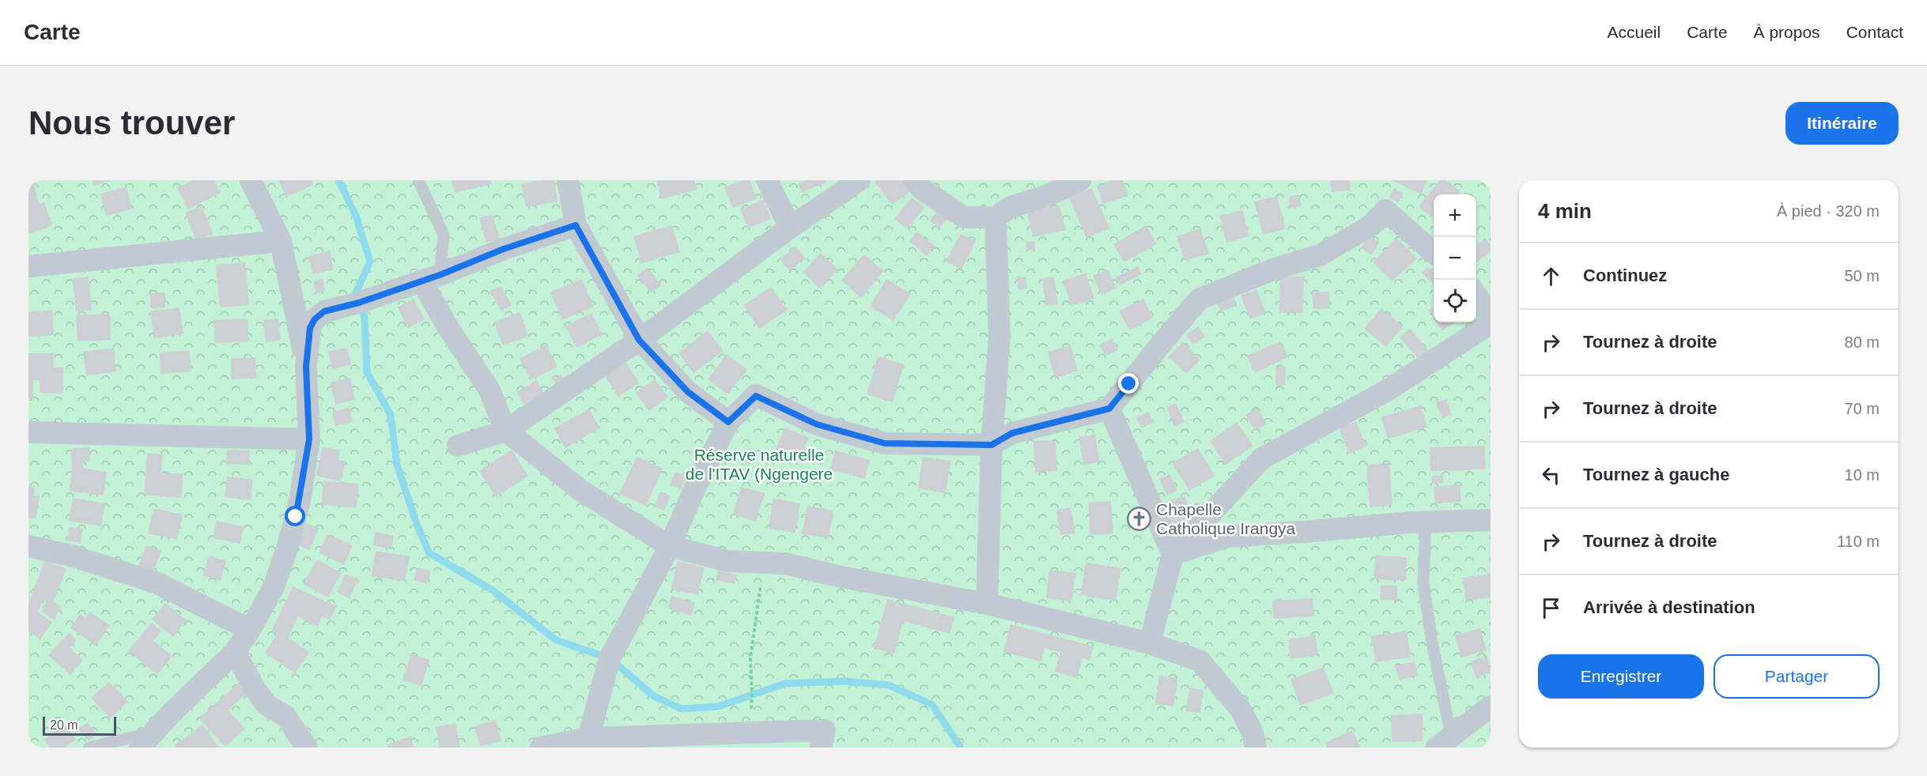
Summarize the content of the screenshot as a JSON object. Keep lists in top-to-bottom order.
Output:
{
  "parks": ["Réserve naturelle de l'ITAV (Ngengere"],
  "places": {
    "church": ["Chapelle Catholique Irangya"]
  },
  "scale_bar": "20 m",
  "page": {
    "header": "Carte",
    "nav": [
      "Accueil",
      "Carte",
      "À propos",
      "Contact"
    ],
    "buttons": [
      "Itinéraire",
      ["Enregistrer", "Partager"]
    ],
    "title": "Nous trouver",
    "heading": ["4 min", "À pied · 320 m"],
    "map_buttons": ["+", "−"],
    "list": [
      ["Continuez", "50 m"],
      ["Tournez à droite", "80 m"],
      ["Tournez à droite", "70 m"],
      ["Tournez à gauche", "10 m"],
      ["Tournez à droite", "110 m"],
      "Arrivée à destination"
    ],
    "scale": "20 m"
  }
}
